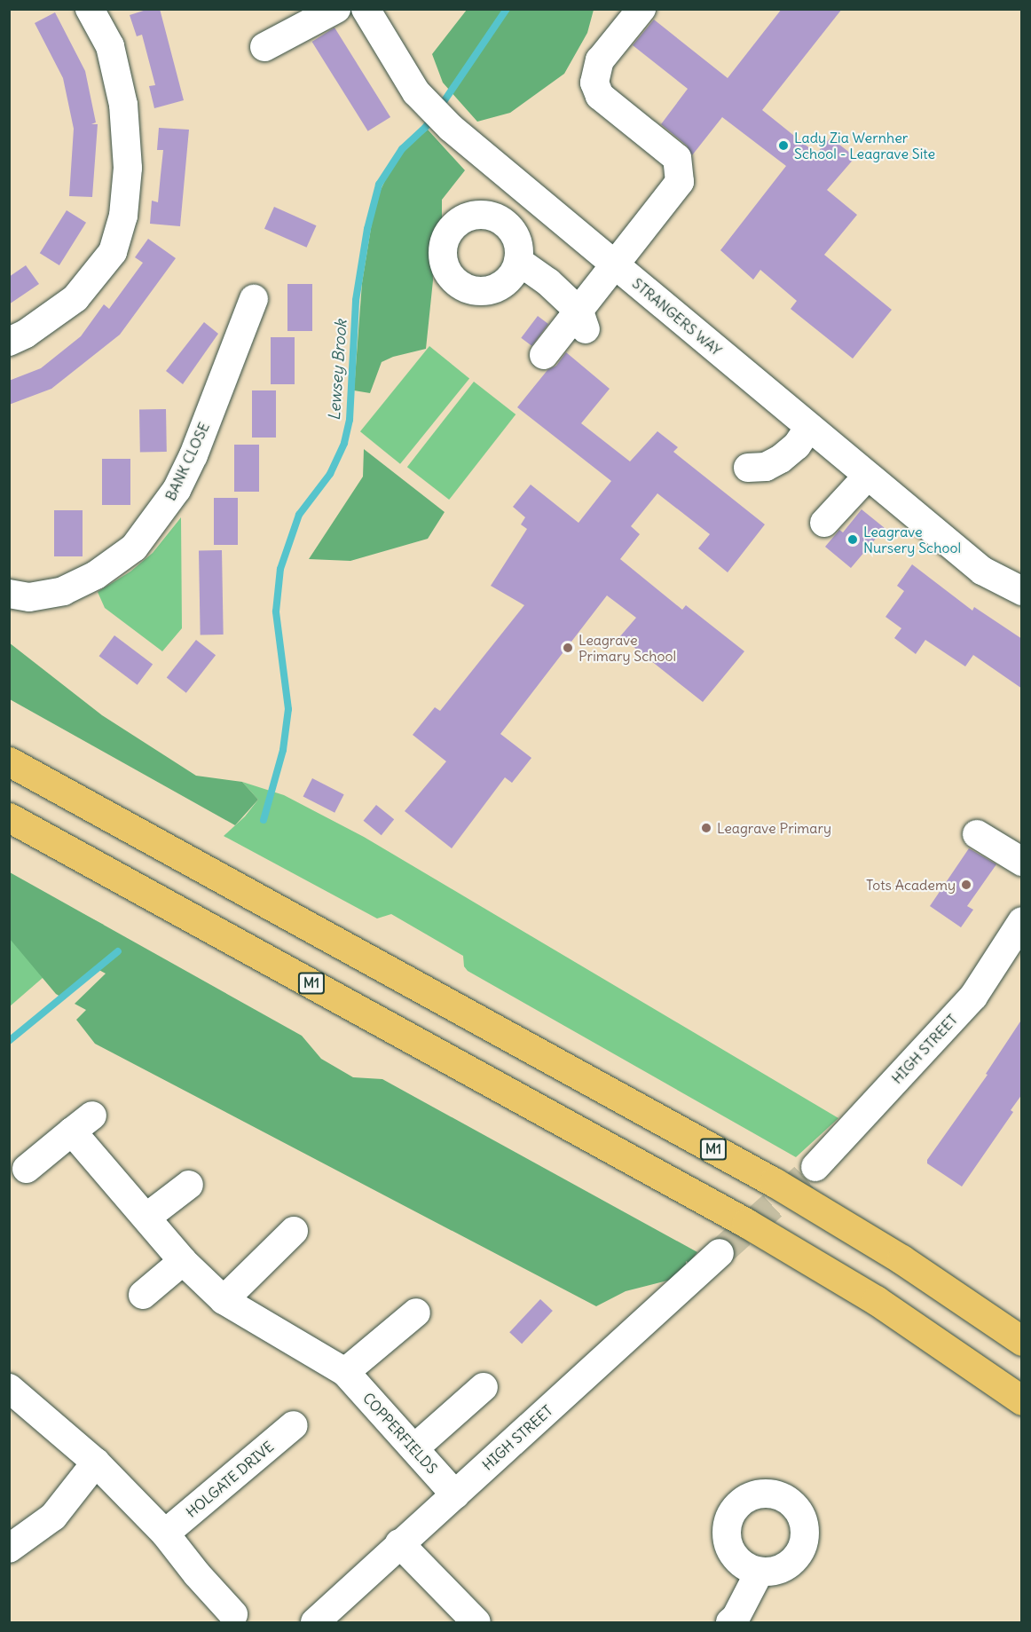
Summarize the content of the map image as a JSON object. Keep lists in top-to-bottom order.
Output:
{
  "streets": {
    "highway": ["M1"],
    "street": [
      "STRANGERS WAY",
      "BANK CLOSE",
      "HIGH STREET",
      "COPPERFIELDS",
      "HOLGATE DRIVE"
    ]
  },
  "crossings": [
    ["HIGH STREET", "COPPERFIELDS"]
  ],
  "water": ["Lewsey Brook"],
  "places": [
    "Lady Zia Wernher School - Leagrave Site",
    "Leagrave Nursery School",
    "Leagrave Primary School",
    "Leagrave Primary",
    "Tots Academy"
  ]
}
